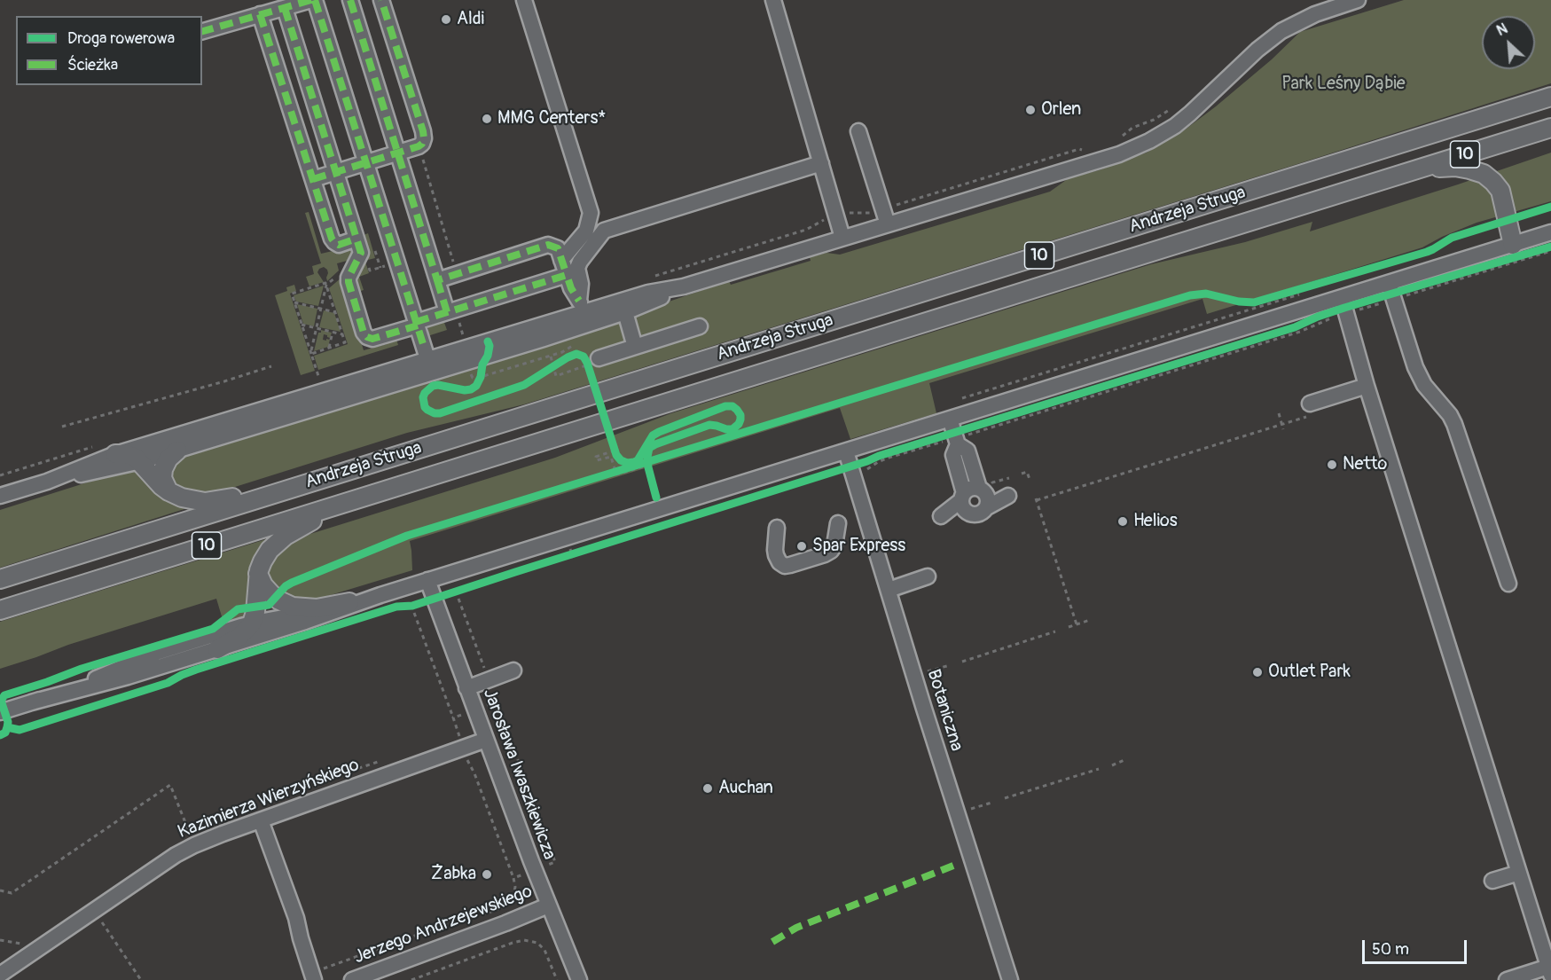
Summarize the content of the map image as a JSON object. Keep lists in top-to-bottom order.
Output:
{
  "streets": {
    "main road": ["10", "Andrzeja Struga"],
    "street": [
      "Botaniczna",
      "Jarosława Iwaszkiewicza",
      "Kazimierza Wierzyńskiego",
      "Jerzego Andrzejewskiego"
    ]
  },
  "crossings": [
    ["Jarosława Iwaszkiewicza", "Kazimierza Wierzyńskiego"],
    ["Jarosława Iwaszkiewicza", "Jerzego Andrzejewskiego"]
  ],
  "parks": ["Park Leśny Dąbie"],
  "places": [
    "Aldi",
    "Orlen",
    "MMG Centers*",
    "Netto",
    "Helios",
    "Spar Express",
    "Outlet Park",
    "Auchan",
    "Żabka"
  ],
  "legend": ["Droga rowerowa", "Ścieżka"],
  "scale_bar": "50 m",
  "north": "top left"
}
